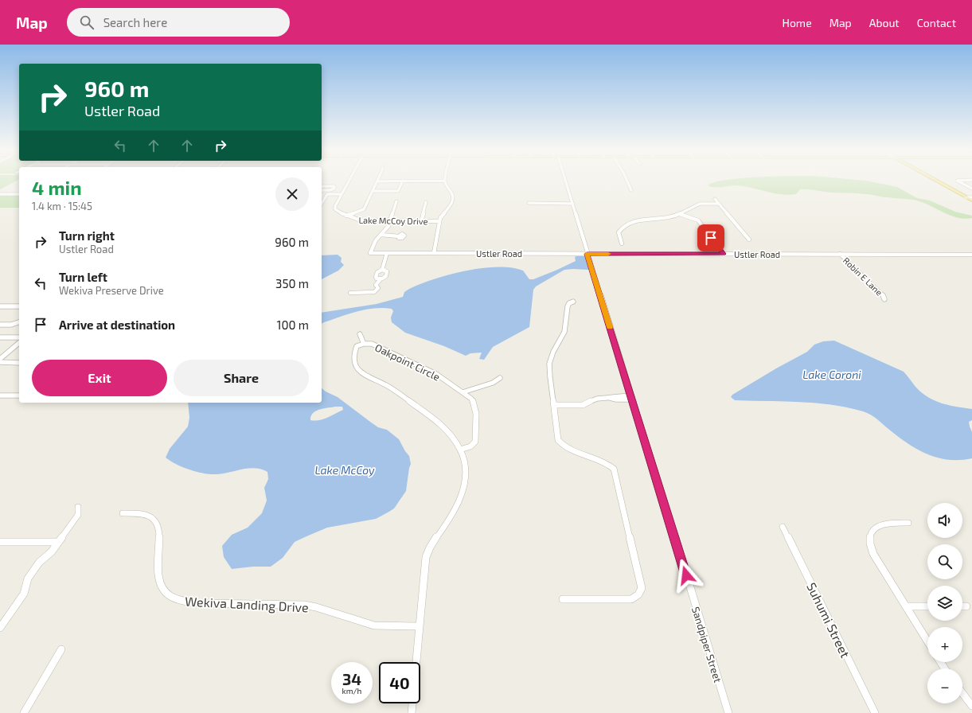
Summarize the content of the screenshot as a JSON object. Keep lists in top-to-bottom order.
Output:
{
  "streets": {
    "street": [
      "Lake McCoy Drive",
      "Ustler Road",
      "Robin E Lane",
      "Oakpoint Circle",
      "Wekiva Landing Drive",
      "Suhumi Street",
      "Sandpiper Street"
    ]
  },
  "crossings": [
    ["Ustler Road", "Robin E Lane"],
    ["Ustler Road", "Sandpiper Street"],
    ["Oakpoint Circle", "Wekiva Landing Drive"]
  ],
  "water": ["Lake Coroni", "Lake McCoy"],
  "page": {
    "header": "Map",
    "search": "Search here",
    "nav": [
      "Home",
      "Map",
      "About",
      "Contact"
    ],
    "turn": ["960 m", "Ustler Road"],
    "heading": ["4 min", "1.4 km · 15:45"],
    "list": [
      {
        "name": "Turn right",
        "note": "Ustler Road",
        "value": "960 m"
      },
      {
        "name": "Turn left",
        "note": "Wekiva Preserve Drive",
        "value": "350 m"
      },
      {
        "name": "Arrive at destination",
        "value": "100 m"
      }
    ],
    "buttons": ["Exit", "Share"],
    "map_buttons": ["+", "−"],
    "speed": "34 km/h",
    "limit": "40"
  }
}
